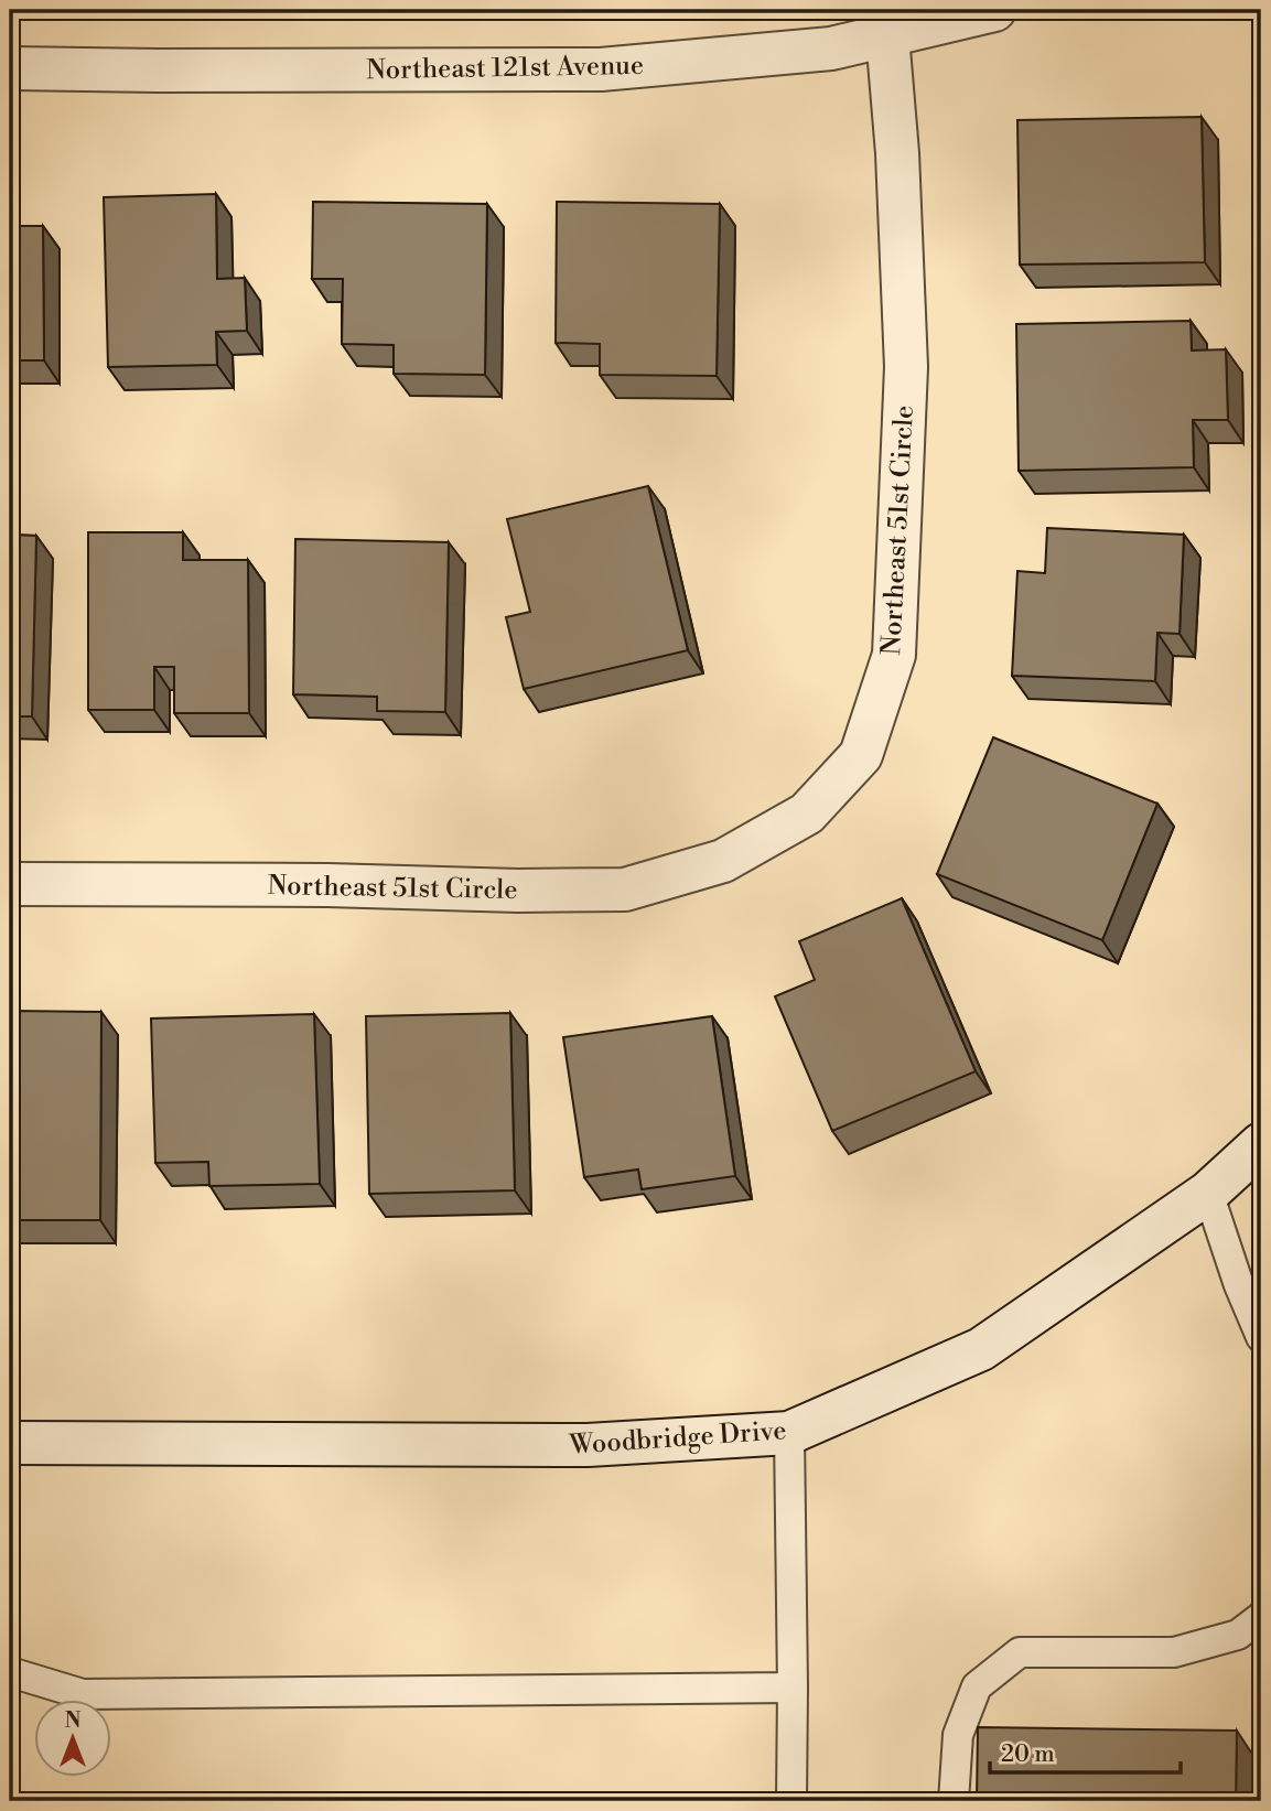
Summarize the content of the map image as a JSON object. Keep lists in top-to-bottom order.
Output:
{
  "streets": {
    "street": ["Northeast 121st Avenue", "Northeast 51st Circle", "Woodbridge Drive"]
  },
  "crossings": [
    ["Northeast 121st Avenue", "Northeast 51st Circle"]
  ],
  "scale_bar": "20 m",
  "north": "top"
}
